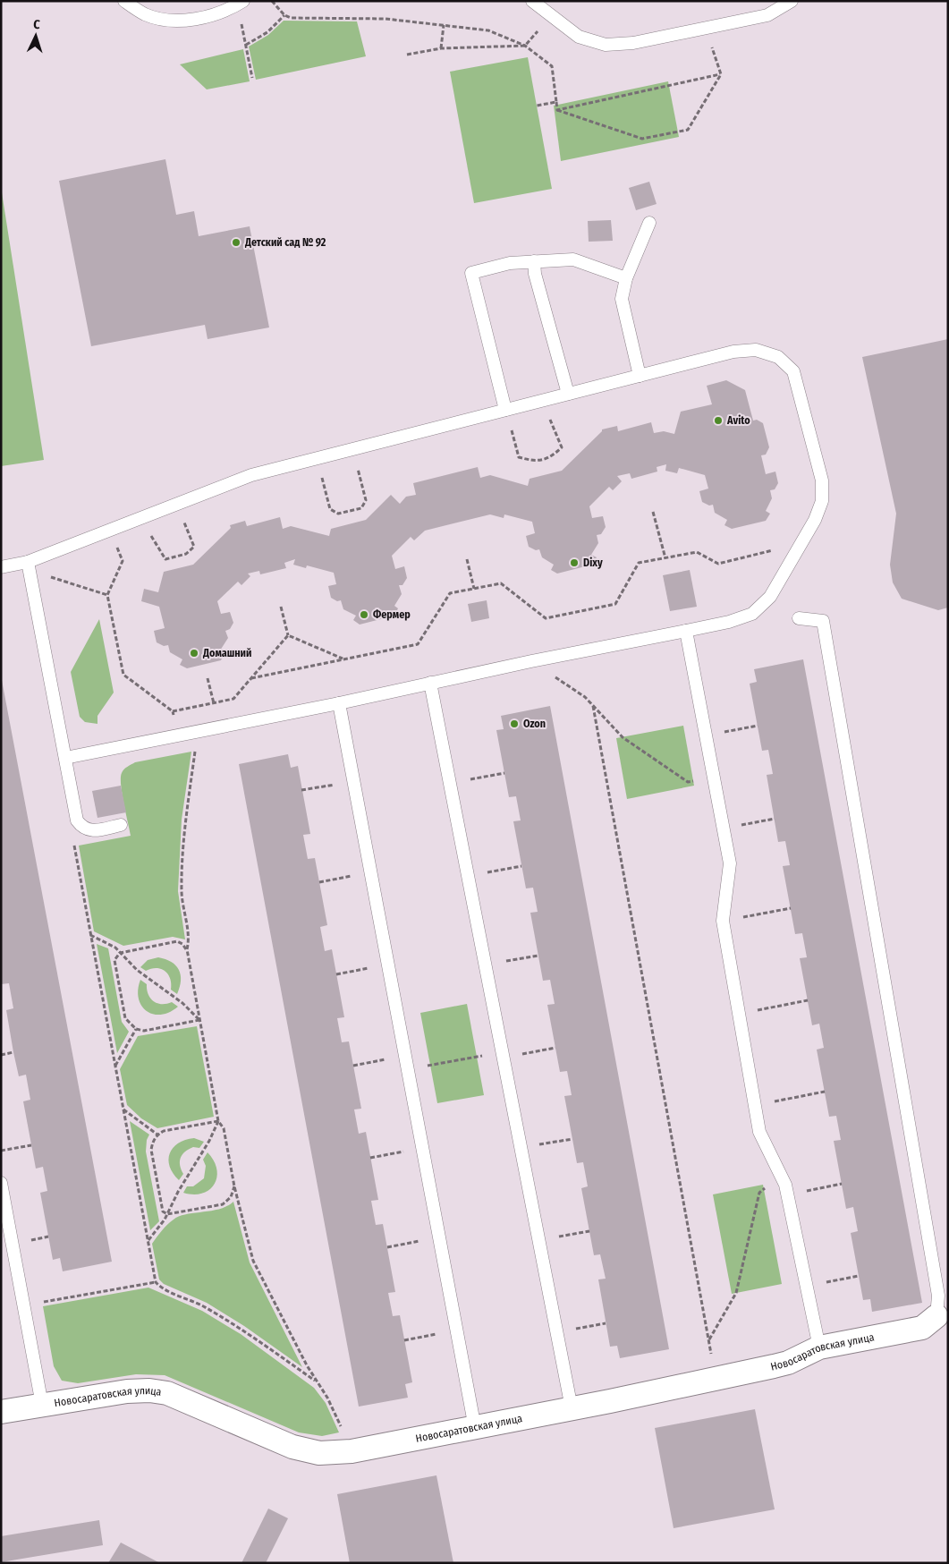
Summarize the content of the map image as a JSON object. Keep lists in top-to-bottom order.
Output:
{
  "streets": {
    "street": ["Новосаратовская улица"]
  },
  "places": [
    "Детский сад № 92",
    "Avito",
    "Dixy",
    "Фермер",
    "Домашний",
    "Ozon"
  ],
  "north": "top"
}
